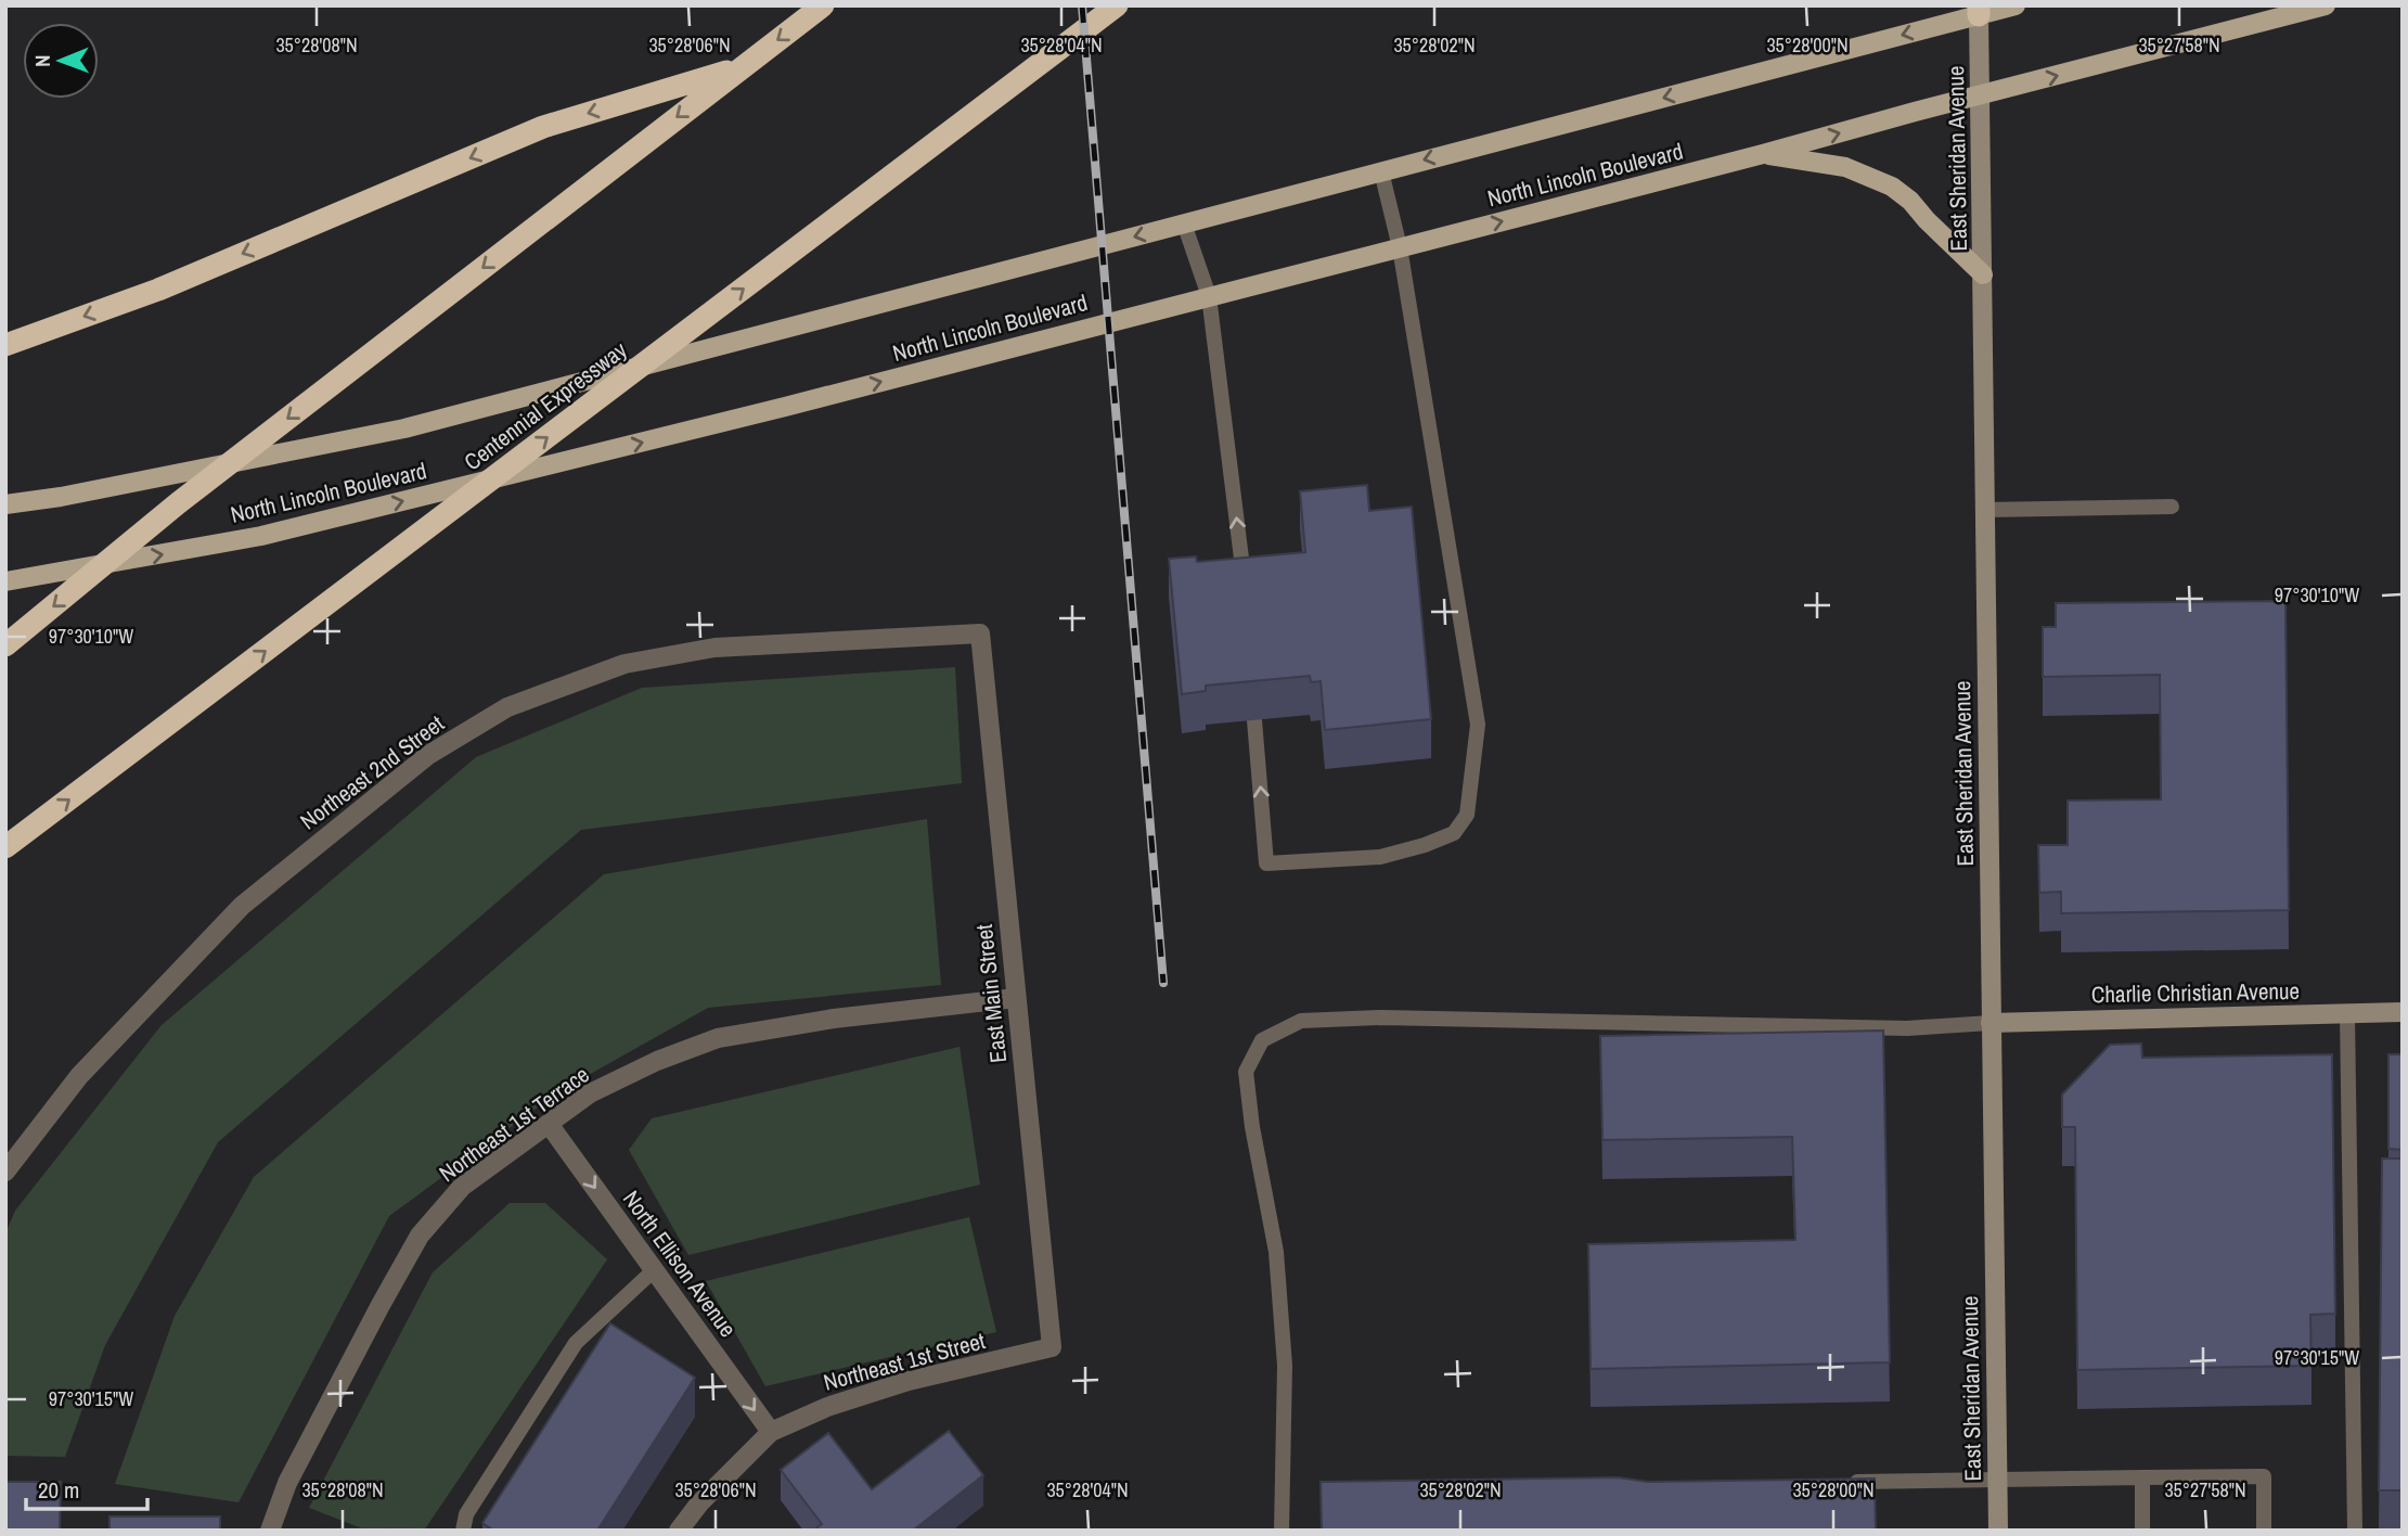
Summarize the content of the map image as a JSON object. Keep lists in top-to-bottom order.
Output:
{
  "streets": {
    "highway": ["Centennial Expressway"],
    "main road": ["North Lincoln Boulevard"],
    "street": [
      "East Sheridan Avenue",
      "Northeast 2nd Street",
      "Charlie Christian Avenue",
      "East Main Street",
      "Northeast 1st Terrace",
      "North Ellison Avenue",
      "Northeast 1st Street"
    ]
  },
  "crossings": [
    ["East Sheridan Avenue", "North Lincoln Boulevard"],
    ["East Sheridan Avenue", "Charlie Christian Avenue"],
    ["Northeast 2nd Street", "East Main Street"],
    ["East Main Street", "Northeast 1st Terrace"],
    ["East Main Street", "Northeast 1st Street"],
    ["Northeast 1st Terrace", "North Ellison Avenue"],
    ["North Ellison Avenue", "Northeast 1st Street"]
  ],
  "one_way": ["North Ellison Avenue"],
  "scale_bar": "20 m",
  "north": "left",
  "coordinates": [
    "35°28'08\"N",
    "35°28'06\"N",
    "35°28'04\"N",
    "35°28'02\"N",
    "35°28'00\"N",
    "35°27'58\"N",
    "97°30'10\"W",
    "97°30'15\"W"
  ]
}
